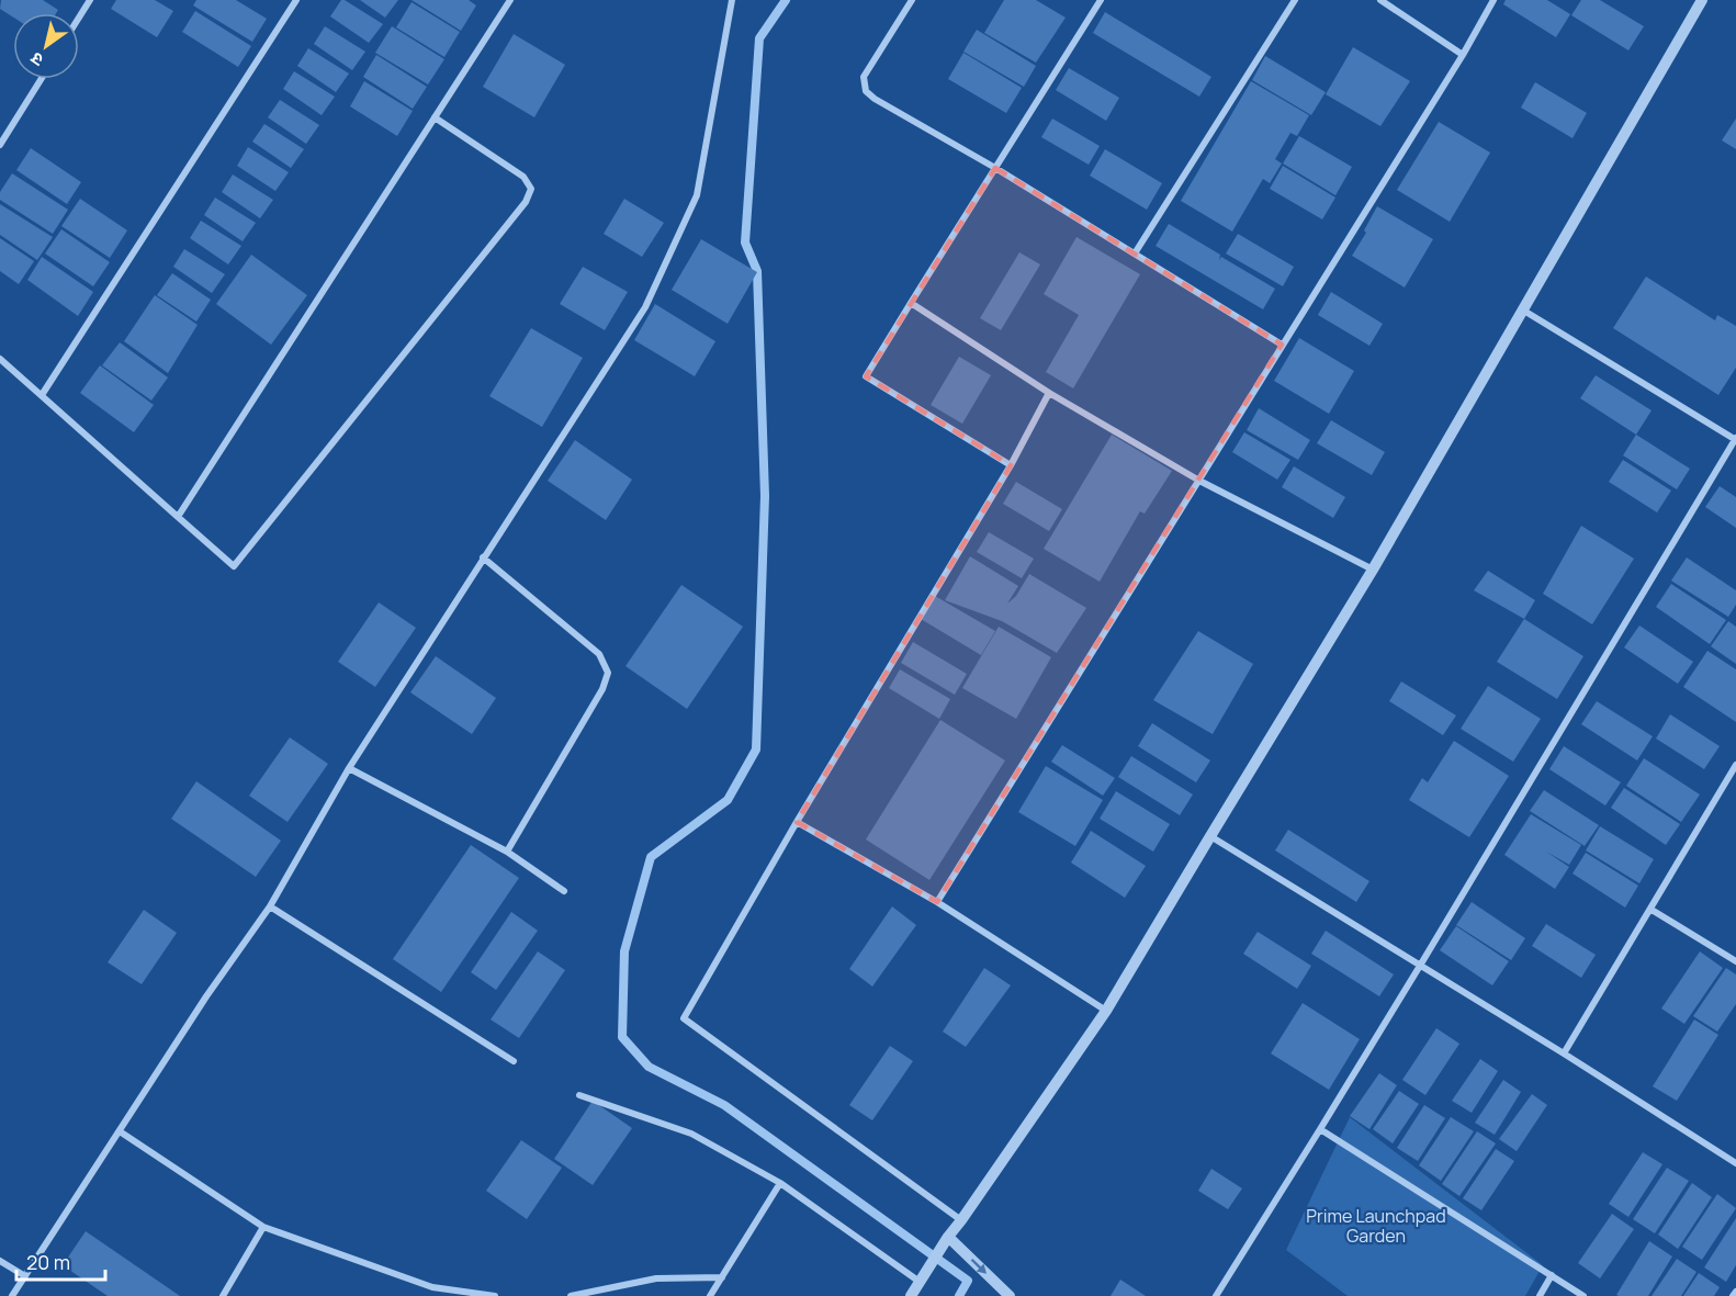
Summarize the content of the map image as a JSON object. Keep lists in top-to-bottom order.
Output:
{
  "parks": ["Prime Launchpad Garden"],
  "scale_bar": "20 m",
  "north": "bottom left"
}
